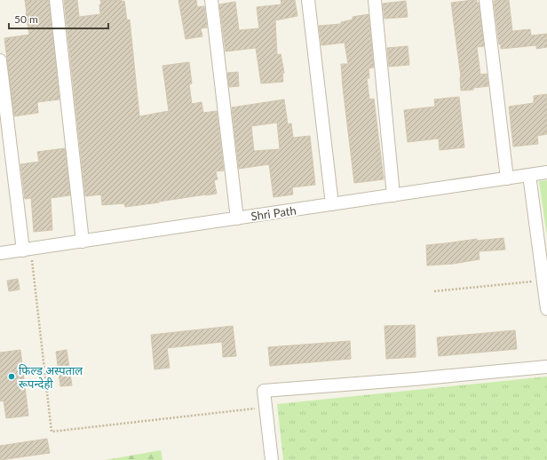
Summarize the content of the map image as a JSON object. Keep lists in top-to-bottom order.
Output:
{
  "streets": {
    "street": ["Shri Path"]
  },
  "places": ["फिल्ड अस्पताल रूपन्देही"],
  "scale_bar": "50 m"
}
